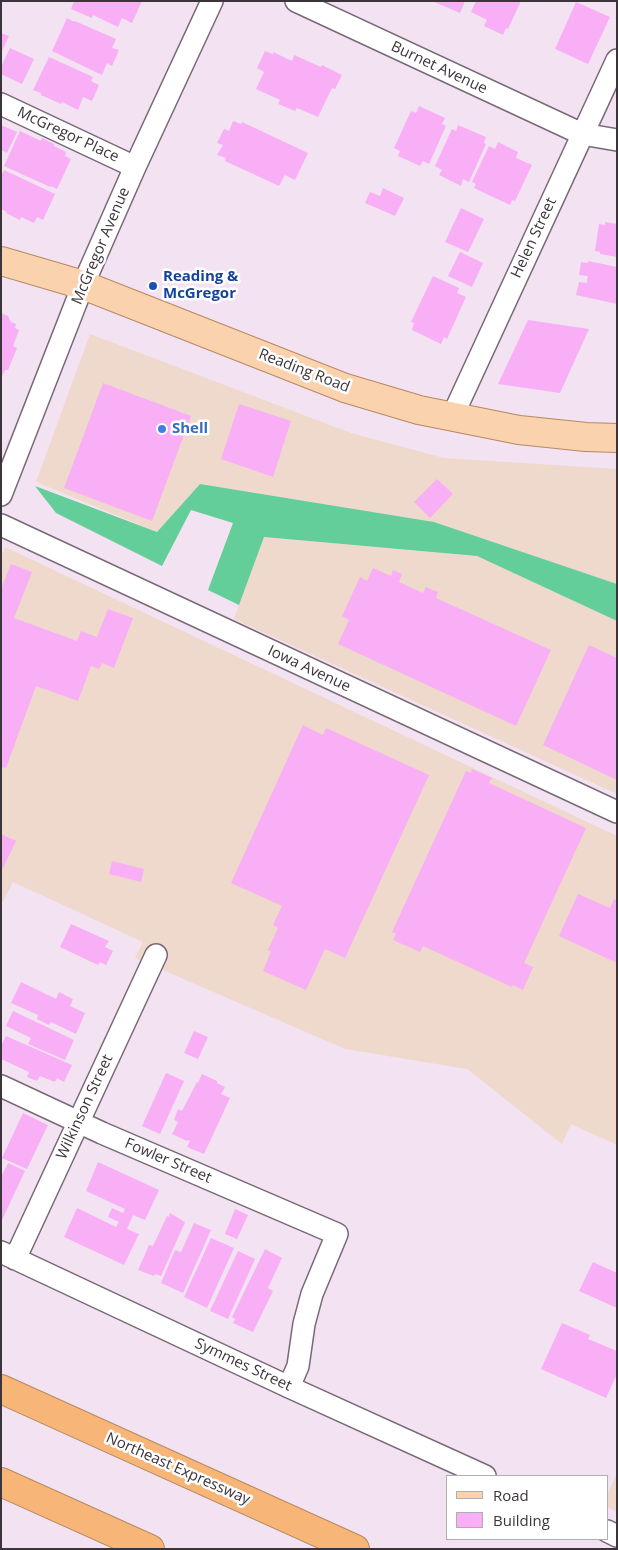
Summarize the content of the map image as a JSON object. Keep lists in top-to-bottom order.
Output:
{
  "streets": {
    "highway": ["Northeast Expressway"],
    "main road": ["Reading Road"],
    "street": [
      "Burnet Avenue",
      "McGregor Place",
      "Helen Street",
      "McGregor Avenue",
      "Iowa Avenue",
      "Wilkinson Street",
      "Fowler Street",
      "Symmes Street"
    ]
  },
  "crossings": [
    ["Burnet Avenue", "Helen Street"],
    ["McGregor Place", "McGregor Avenue"],
    ["Helen Street", "Reading Road"],
    ["McGregor Avenue", "Reading Road"],
    ["Wilkinson Street", "Fowler Street"],
    ["Wilkinson Street", "Symmes Street"],
    ["Fowler Street", "Symmes Street"]
  ],
  "places": ["Reading & McGregor", "Shell"],
  "legend": ["Road", "Building"]
}
